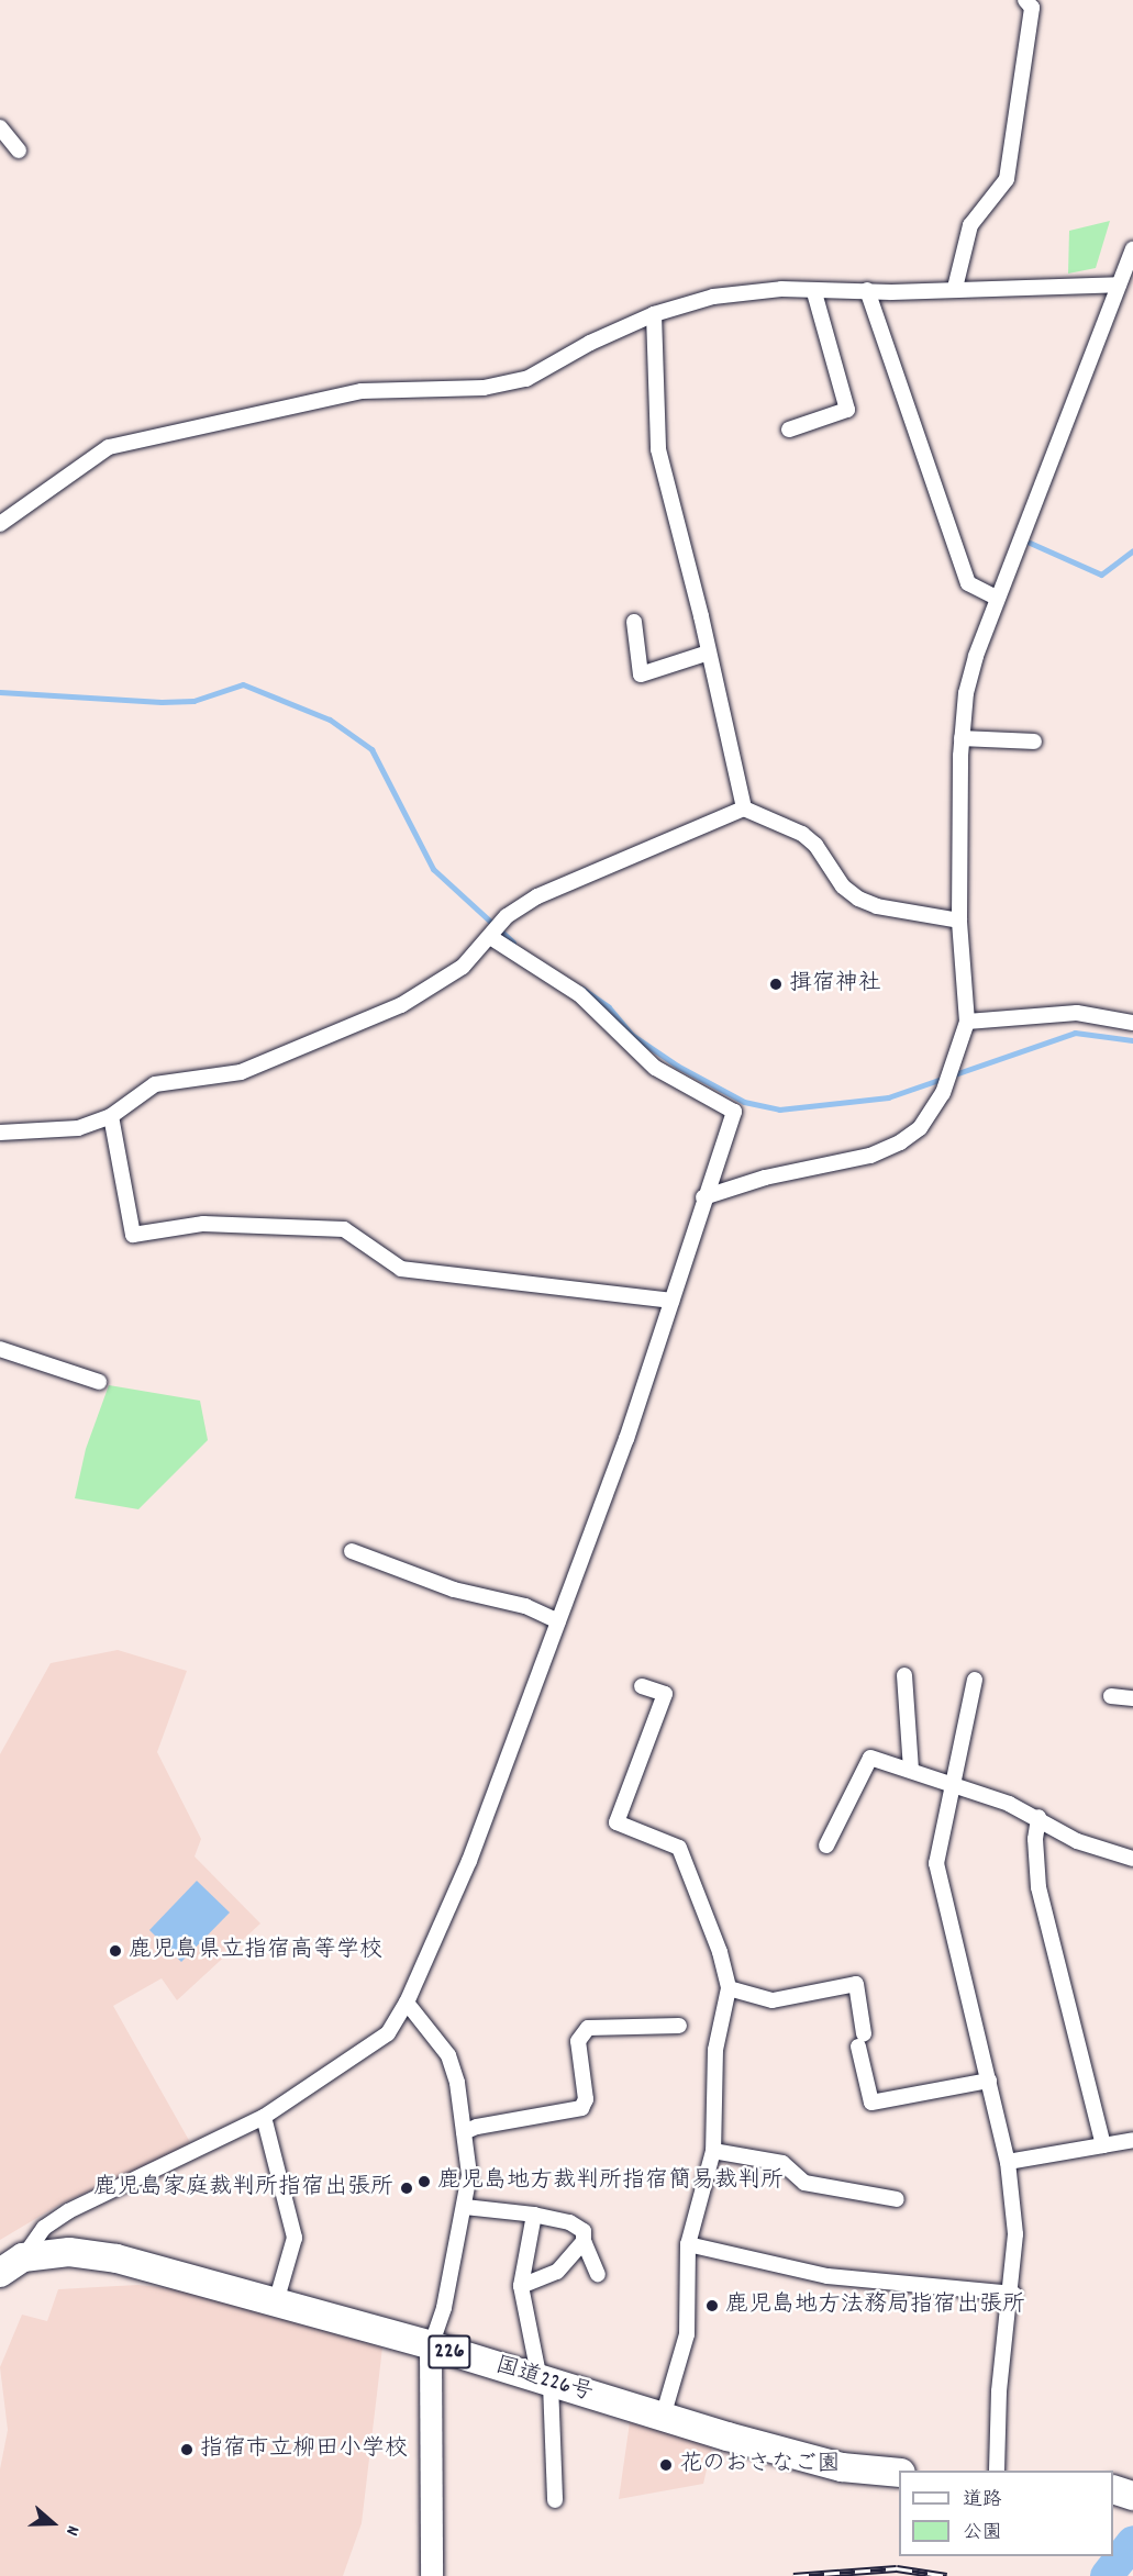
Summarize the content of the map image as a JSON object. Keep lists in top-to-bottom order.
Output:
{
  "streets": {
    "highway": ["226", "国道226号"]
  },
  "places": [
    "揖宿神社",
    "鹿児島県立指宿高等学校",
    "鹿児島地方裁判所指宿簡易裁判所",
    "鹿児島家庭裁判所指宿出張所",
    "鹿児島地方法務局指宿出張所",
    "指宿市立柳田小学校",
    "花のおさなご園"
  ],
  "legend": ["道路", "公園"],
  "north": "right"
}
